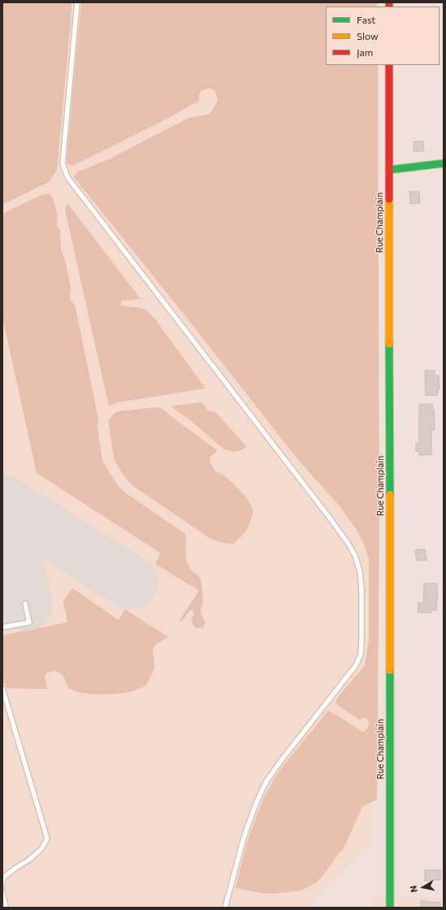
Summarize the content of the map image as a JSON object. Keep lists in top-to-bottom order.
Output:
{
  "streets": {
    "main road": ["Rue Champlain"]
  },
  "legend": ["Fast", "Slow", "Jam"],
  "north": "left"
}
